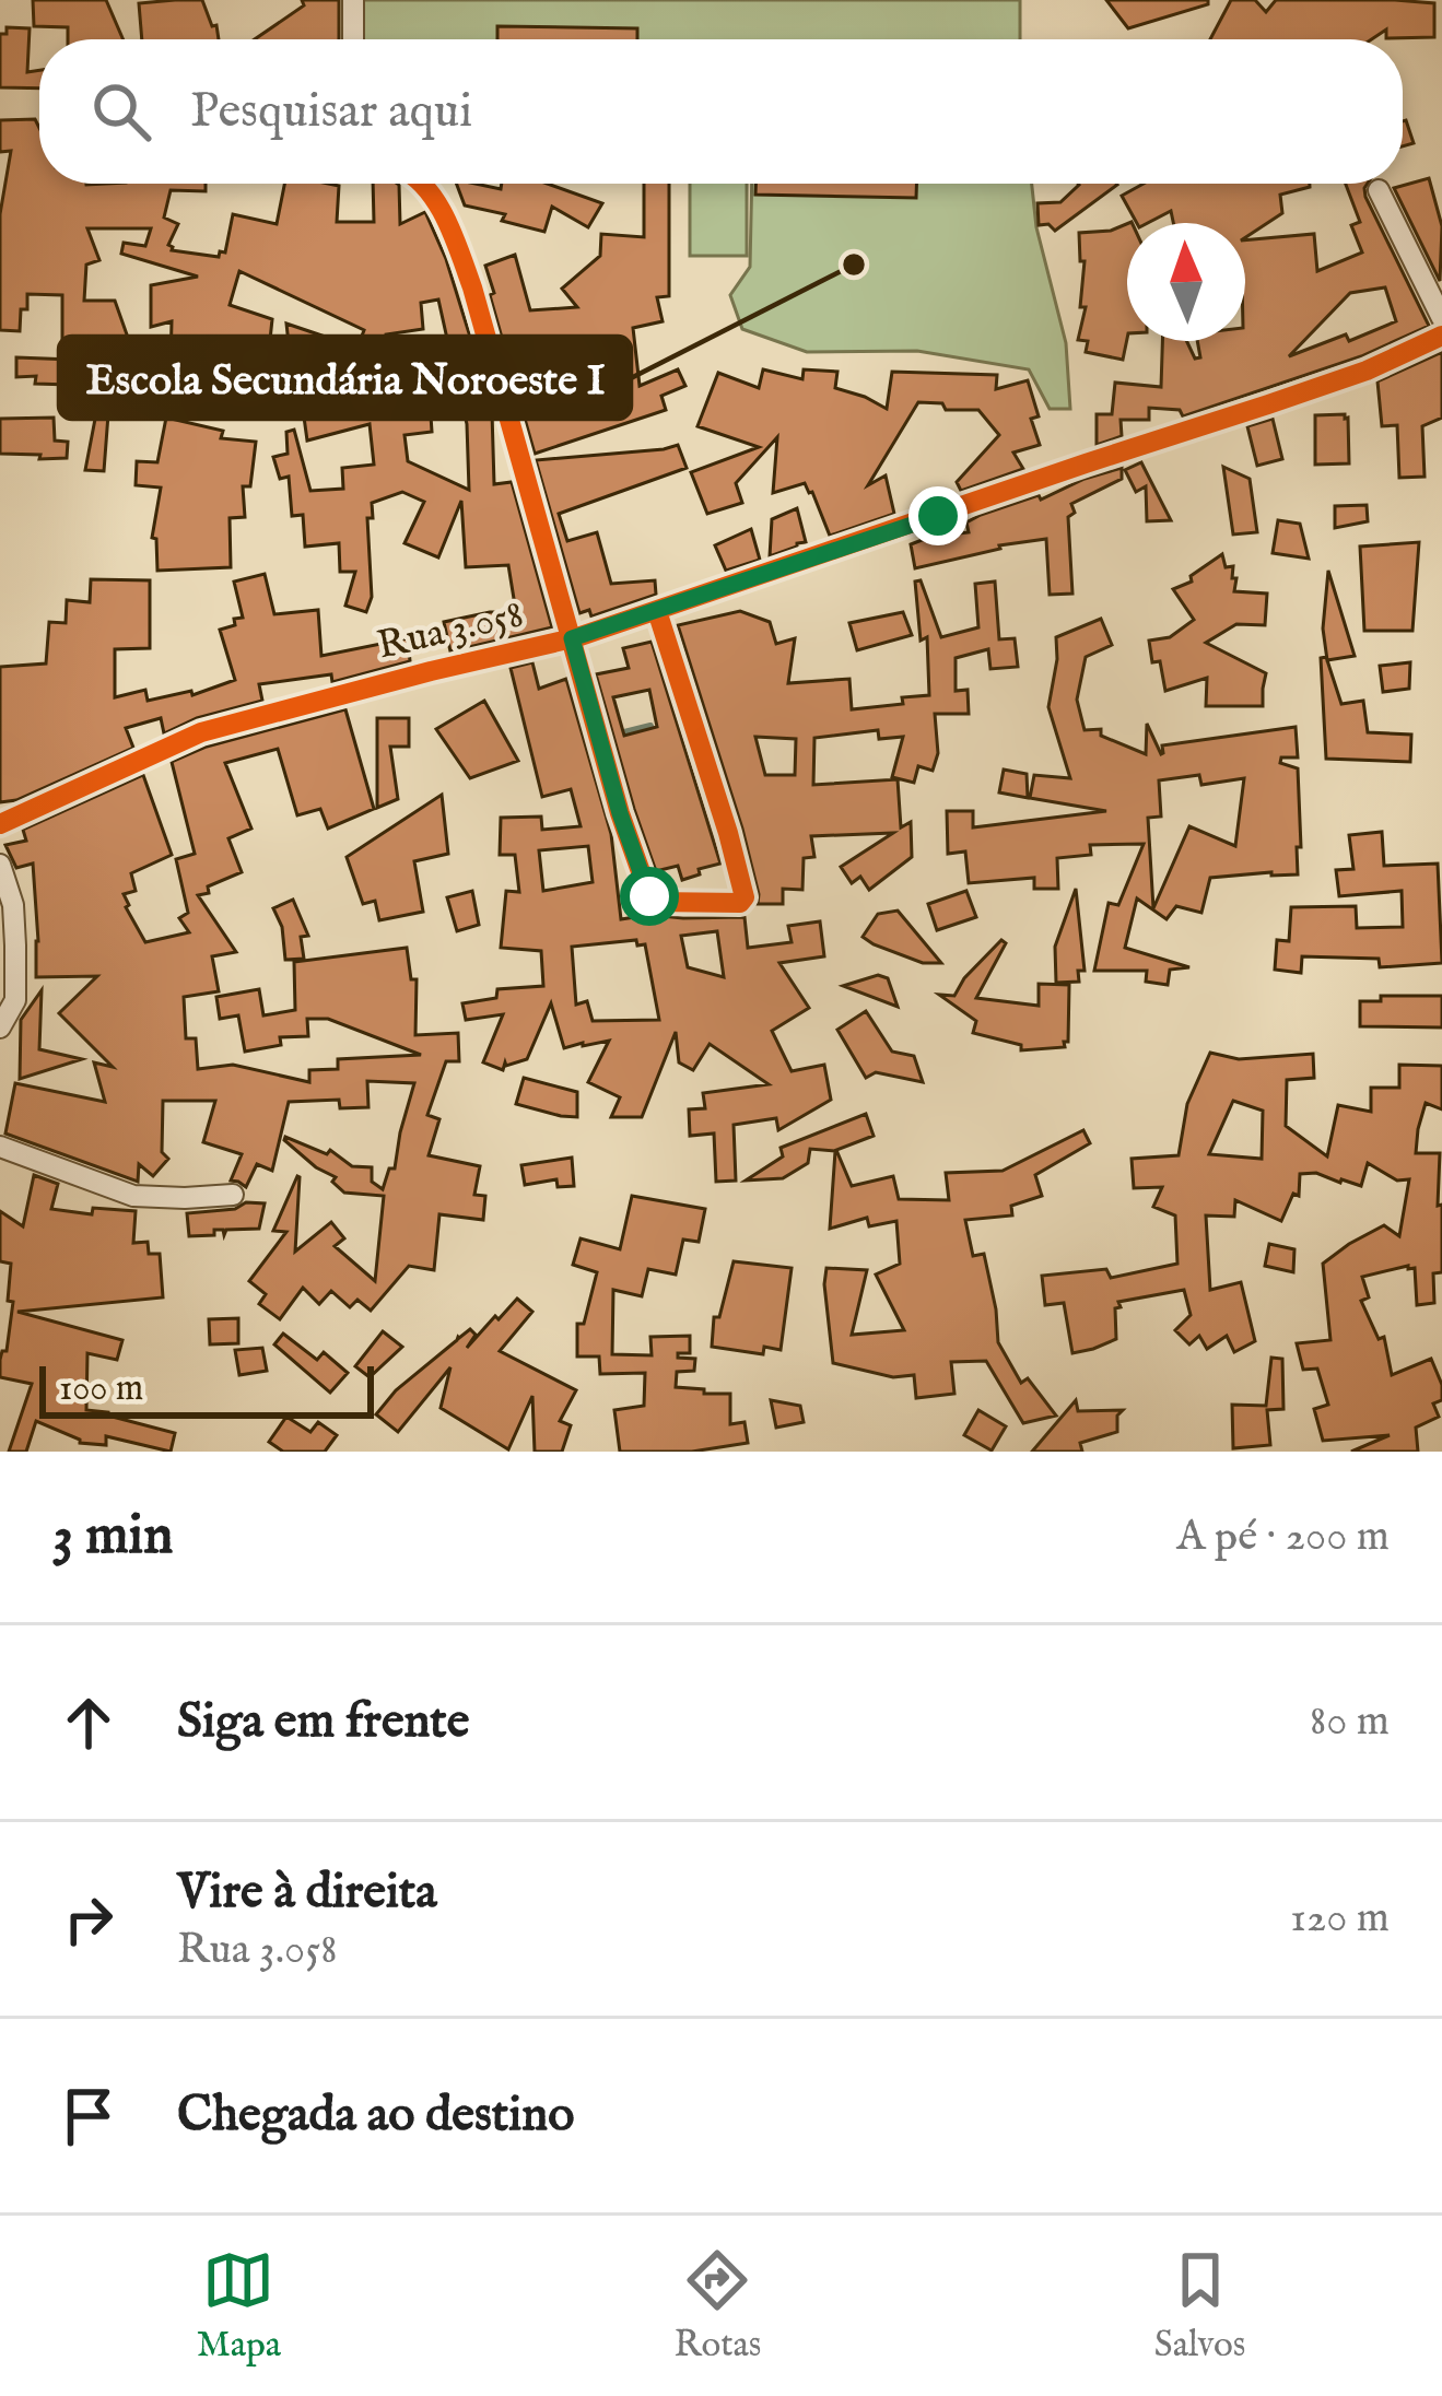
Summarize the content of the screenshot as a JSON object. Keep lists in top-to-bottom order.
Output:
{
  "streets": {
    "street": ["Rua 3.058"]
  },
  "places": ["Escola Secundária Noroeste I"],
  "scale_bar": "100 m",
  "north": "top",
  "page": {
    "search": "Pesquisar aqui",
    "scale": "100 m",
    "heading": ["3 min", "A pé · 200 m"],
    "list": [
      ["Siga em frente", "80 m"],
      ["Vire à direita", "Rua 3.058", "120 m"],
      "Chegada ao destino"
    ],
    "nav": ["Mapa", "Rotas", "Salvos"]
  }
}
